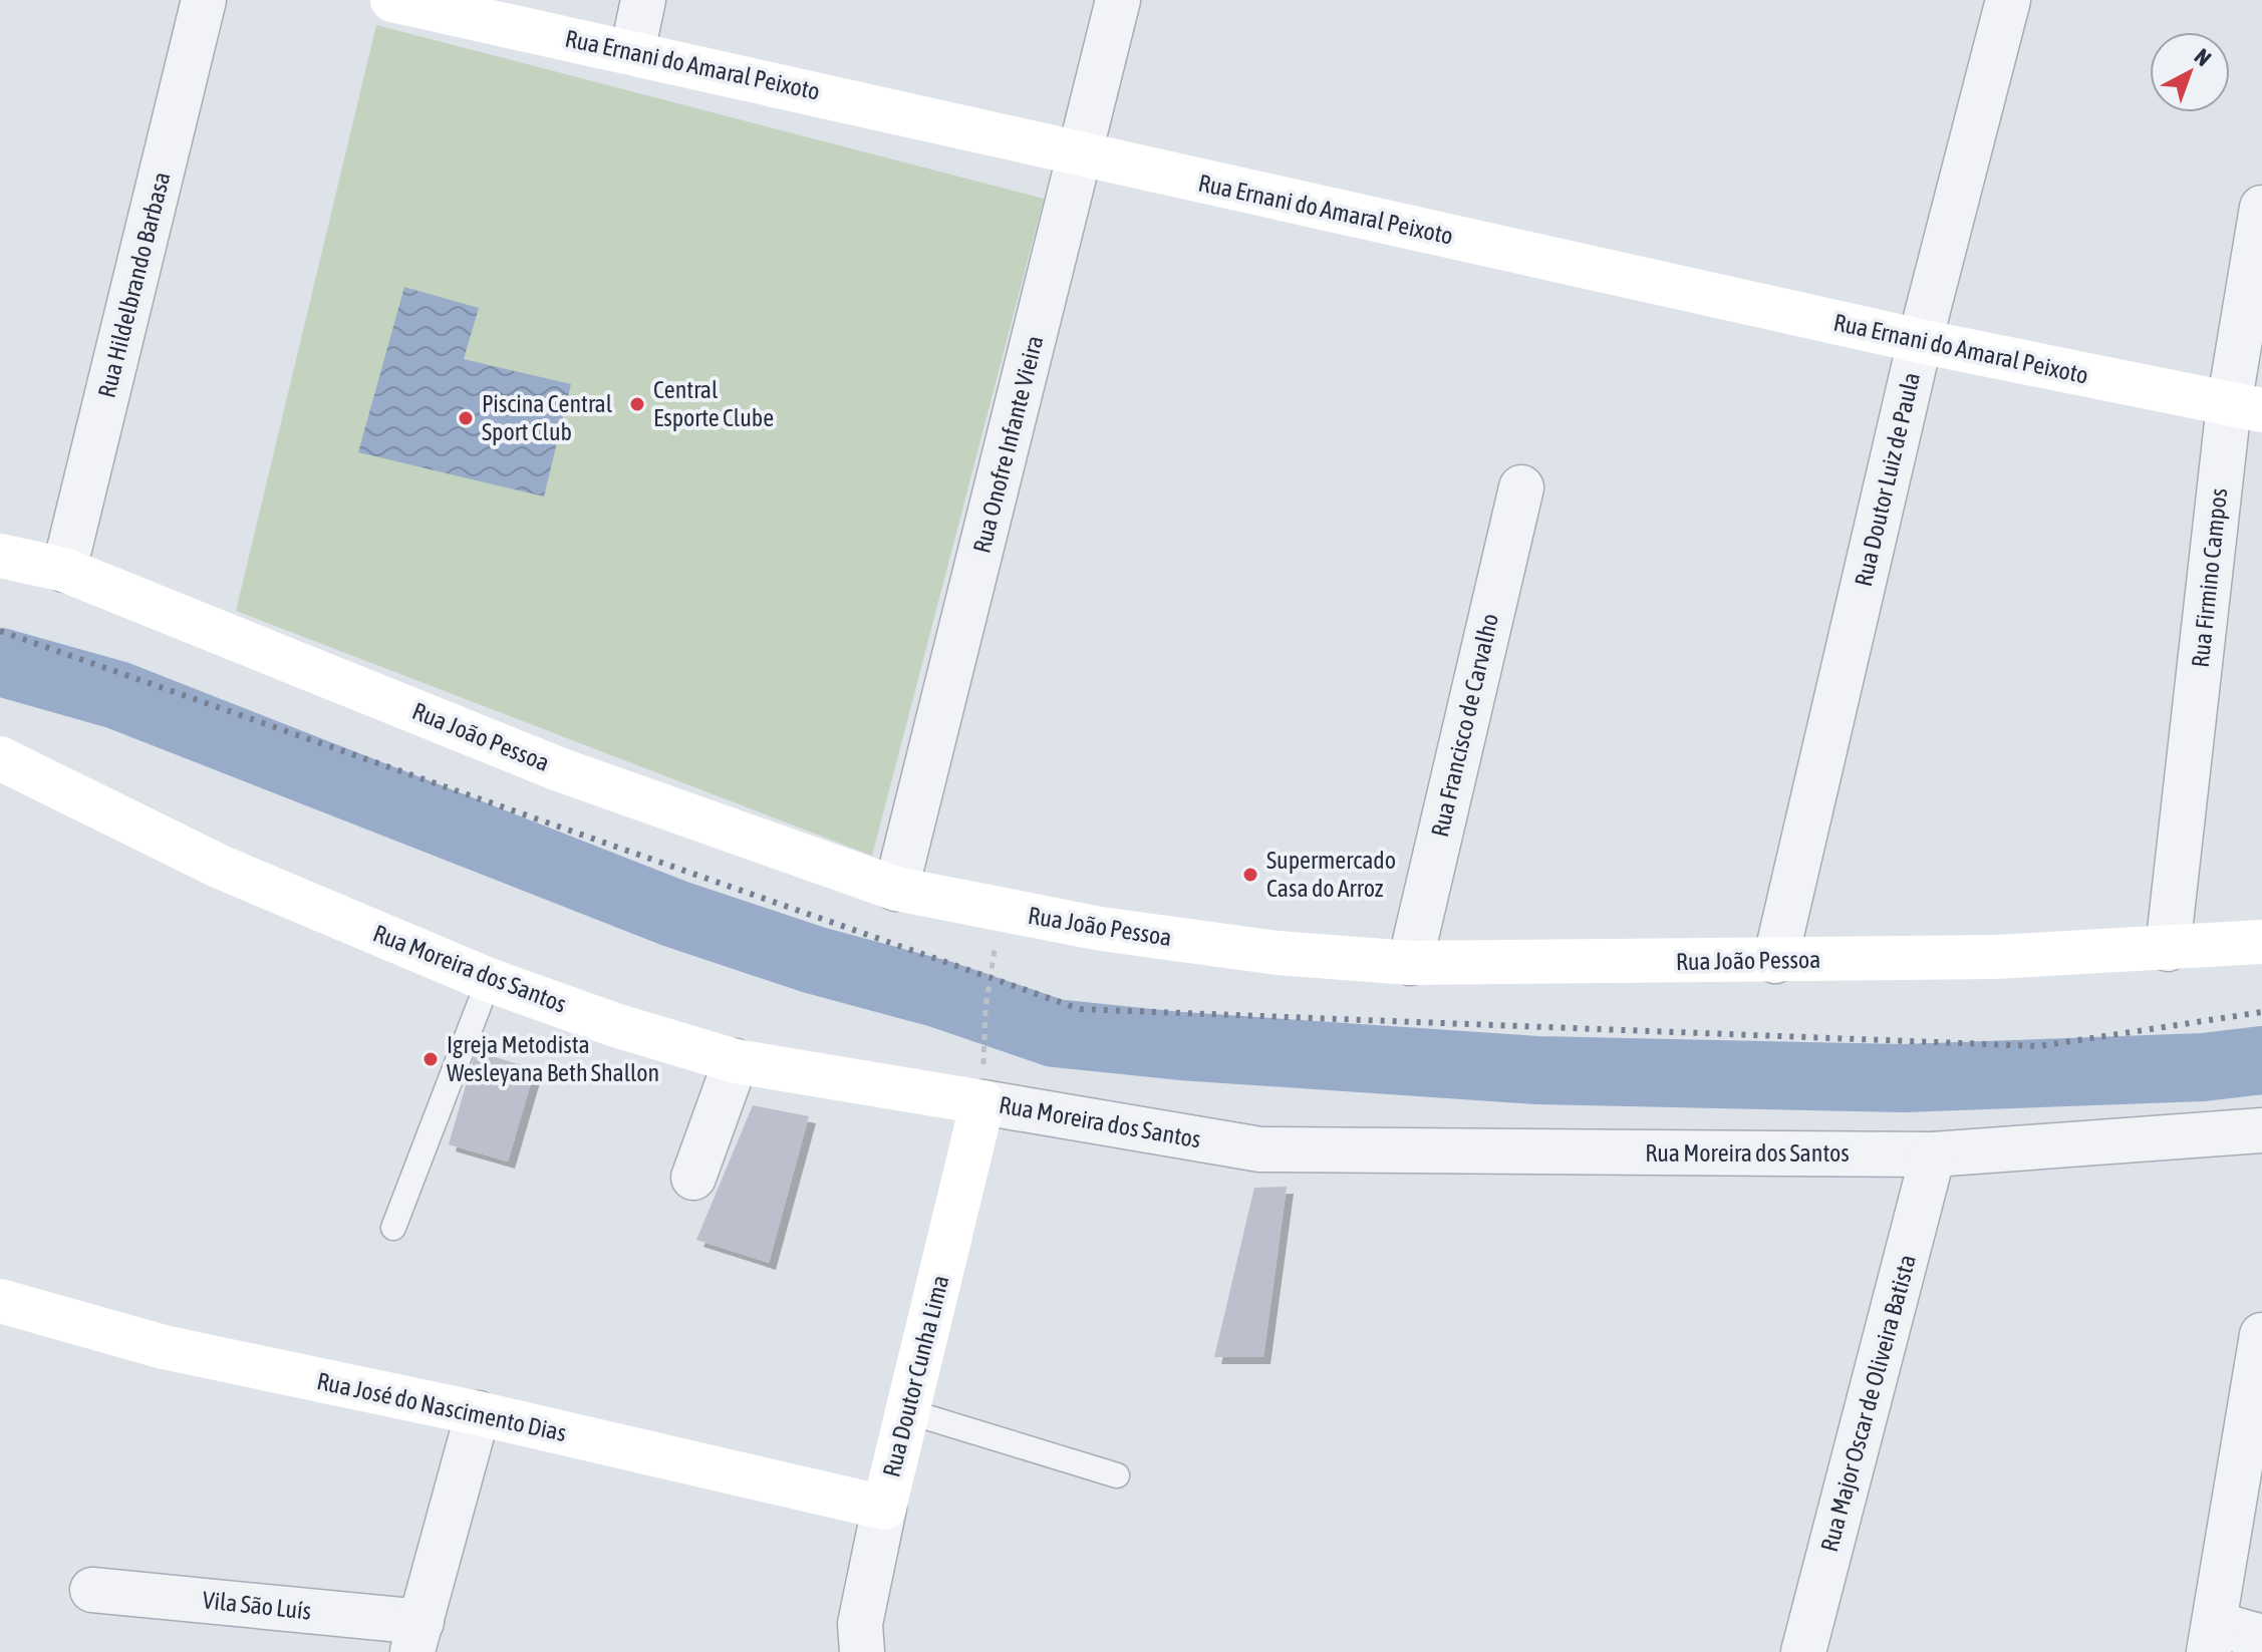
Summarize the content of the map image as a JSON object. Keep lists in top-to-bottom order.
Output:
{
  "streets": {
    "main road": [
      "Rua Ernani do Amaral Peixoto",
      "Rua João Pessoa",
      "Rua Moreira dos Santos",
      "Rua Doutor Cunha Lima",
      "Rua José do Nascimento Dias"
    ],
    "street": [
      "Rua Hildelbrando Barbasa",
      "Rua Onofre Infante Vieira",
      "Rua Doutor Luiz de Paula",
      "Rua Firmino Campos",
      "Rua Francisco de Carvalho",
      "Rua Major Oscar de Oliveira Batista",
      "Vila São Luís"
    ]
  },
  "crossings": [
    ["Rua Ernani do Amaral Peixoto", "Rua Onofre Infante Vieira"],
    ["Rua Ernani do Amaral Peixoto", "Rua Doutor Luiz de Paula"],
    ["Rua Ernani do Amaral Peixoto", "Rua Firmino Campos"],
    ["Rua Hildelbrando Barbasa", "Rua João Pessoa"],
    ["Rua Onofre Infante Vieira", "Rua João Pessoa"],
    ["Rua Doutor Luiz de Paula", "Rua João Pessoa"],
    ["Rua Firmino Campos", "Rua João Pessoa"],
    ["Rua Francisco de Carvalho", "Rua João Pessoa"],
    ["Rua Moreira dos Santos", "Rua Doutor Cunha Lima"],
    ["Rua Moreira dos Santos", "Rua Major Oscar de Oliveira Batista"],
    ["Rua Doutor Cunha Lima", "Rua José do Nascimento Dias"]
  ],
  "places": [
    "Central Esporte Clube",
    "Piscina Central Sport Club",
    "Supermercado Casa do Arroz",
    "Igreja Metodista Wesleyana Beth Shallon"
  ],
  "north": "top right"
}
